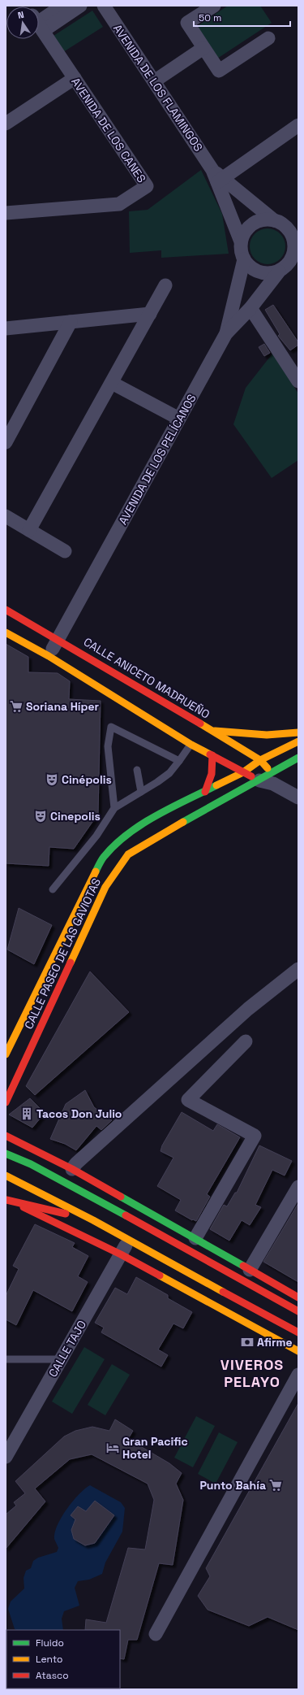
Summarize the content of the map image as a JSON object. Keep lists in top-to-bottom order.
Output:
{
  "streets": {
    "main road": ["CALLE ANICETO MADRUEÑO", "CALLE PASEO DE LAS GAVIOTAS"],
    "street": [
      "AVENIDA DE LOS FLAMINGOS",
      "AVENIDA DE LOS CANES",
      "AVENIDA DE LOS PELÍCANOS",
      "CALLE TAJO"
    ]
  },
  "crossings": [
    ["AVENIDA DE LOS FLAMINGOS", "AVENIDA DE LOS PELÍCANOS"],
    ["AVENIDA DE LOS PELÍCANOS", "CALLE ANICETO MADRUEÑO"],
    ["CALLE ANICETO MADRUEÑO", "CALLE PASEO DE LAS GAVIOTAS"]
  ],
  "districts": ["VIVEROS PELAYO"],
  "places": {
    "supermarket": ["Soriana Híper", "Punto Bahía"],
    "theatre": ["Cinépolis", "Cinepolis"],
    "building": ["Tacos Don Julio"],
    "bank": ["Afirme"],
    "hotel": ["Gran Pacific Hotel"]
  },
  "legend": ["Fluido", "Lento", "Atasco"],
  "scale_bar": "50 m",
  "north": "top"
}
